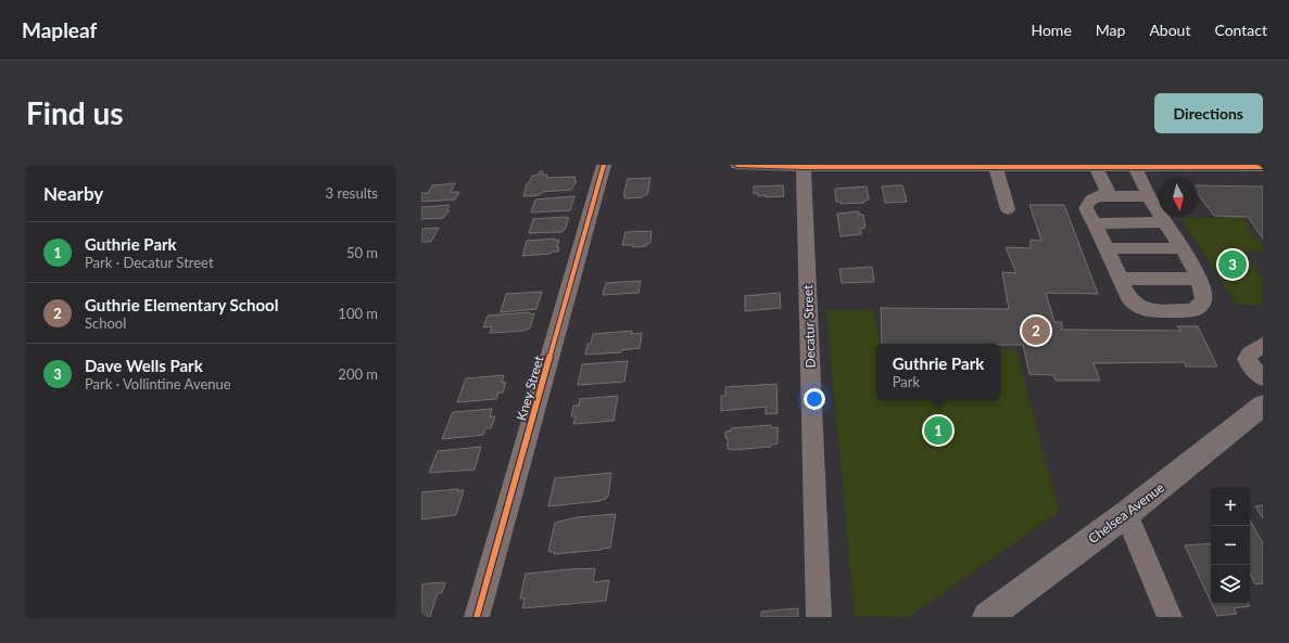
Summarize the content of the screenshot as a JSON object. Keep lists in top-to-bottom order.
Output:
{
  "streets": {
    "main road": ["Chelsea Avenue"],
    "street": ["Decatur Street", "Kney Street"]
  },
  "north": "bottom",
  "page": {
    "header": "Mapleaf",
    "nav": [
      "Home",
      "Map",
      "About",
      "Contact"
    ],
    "buttons": "Directions",
    "title": "Find us",
    "heading": ["Nearby", "3 results"],
    "list": [
      {
        "mark": "1",
        "name": "Guthrie Park",
        "note": "Park · Decatur Street",
        "value": "50 m"
      },
      {
        "mark": "2",
        "name": "Guthrie Elementary School",
        "note": "School",
        "value": "100 m"
      },
      {
        "mark": "3",
        "name": "Dave Wells Park",
        "note": "Park · Vollintine Avenue",
        "value": "200 m"
      }
    ],
    "pins": ["3", "2", "1"],
    "popup": ["Guthrie Park", "Park"],
    "map_buttons": ["+", "−"]
  }
}
